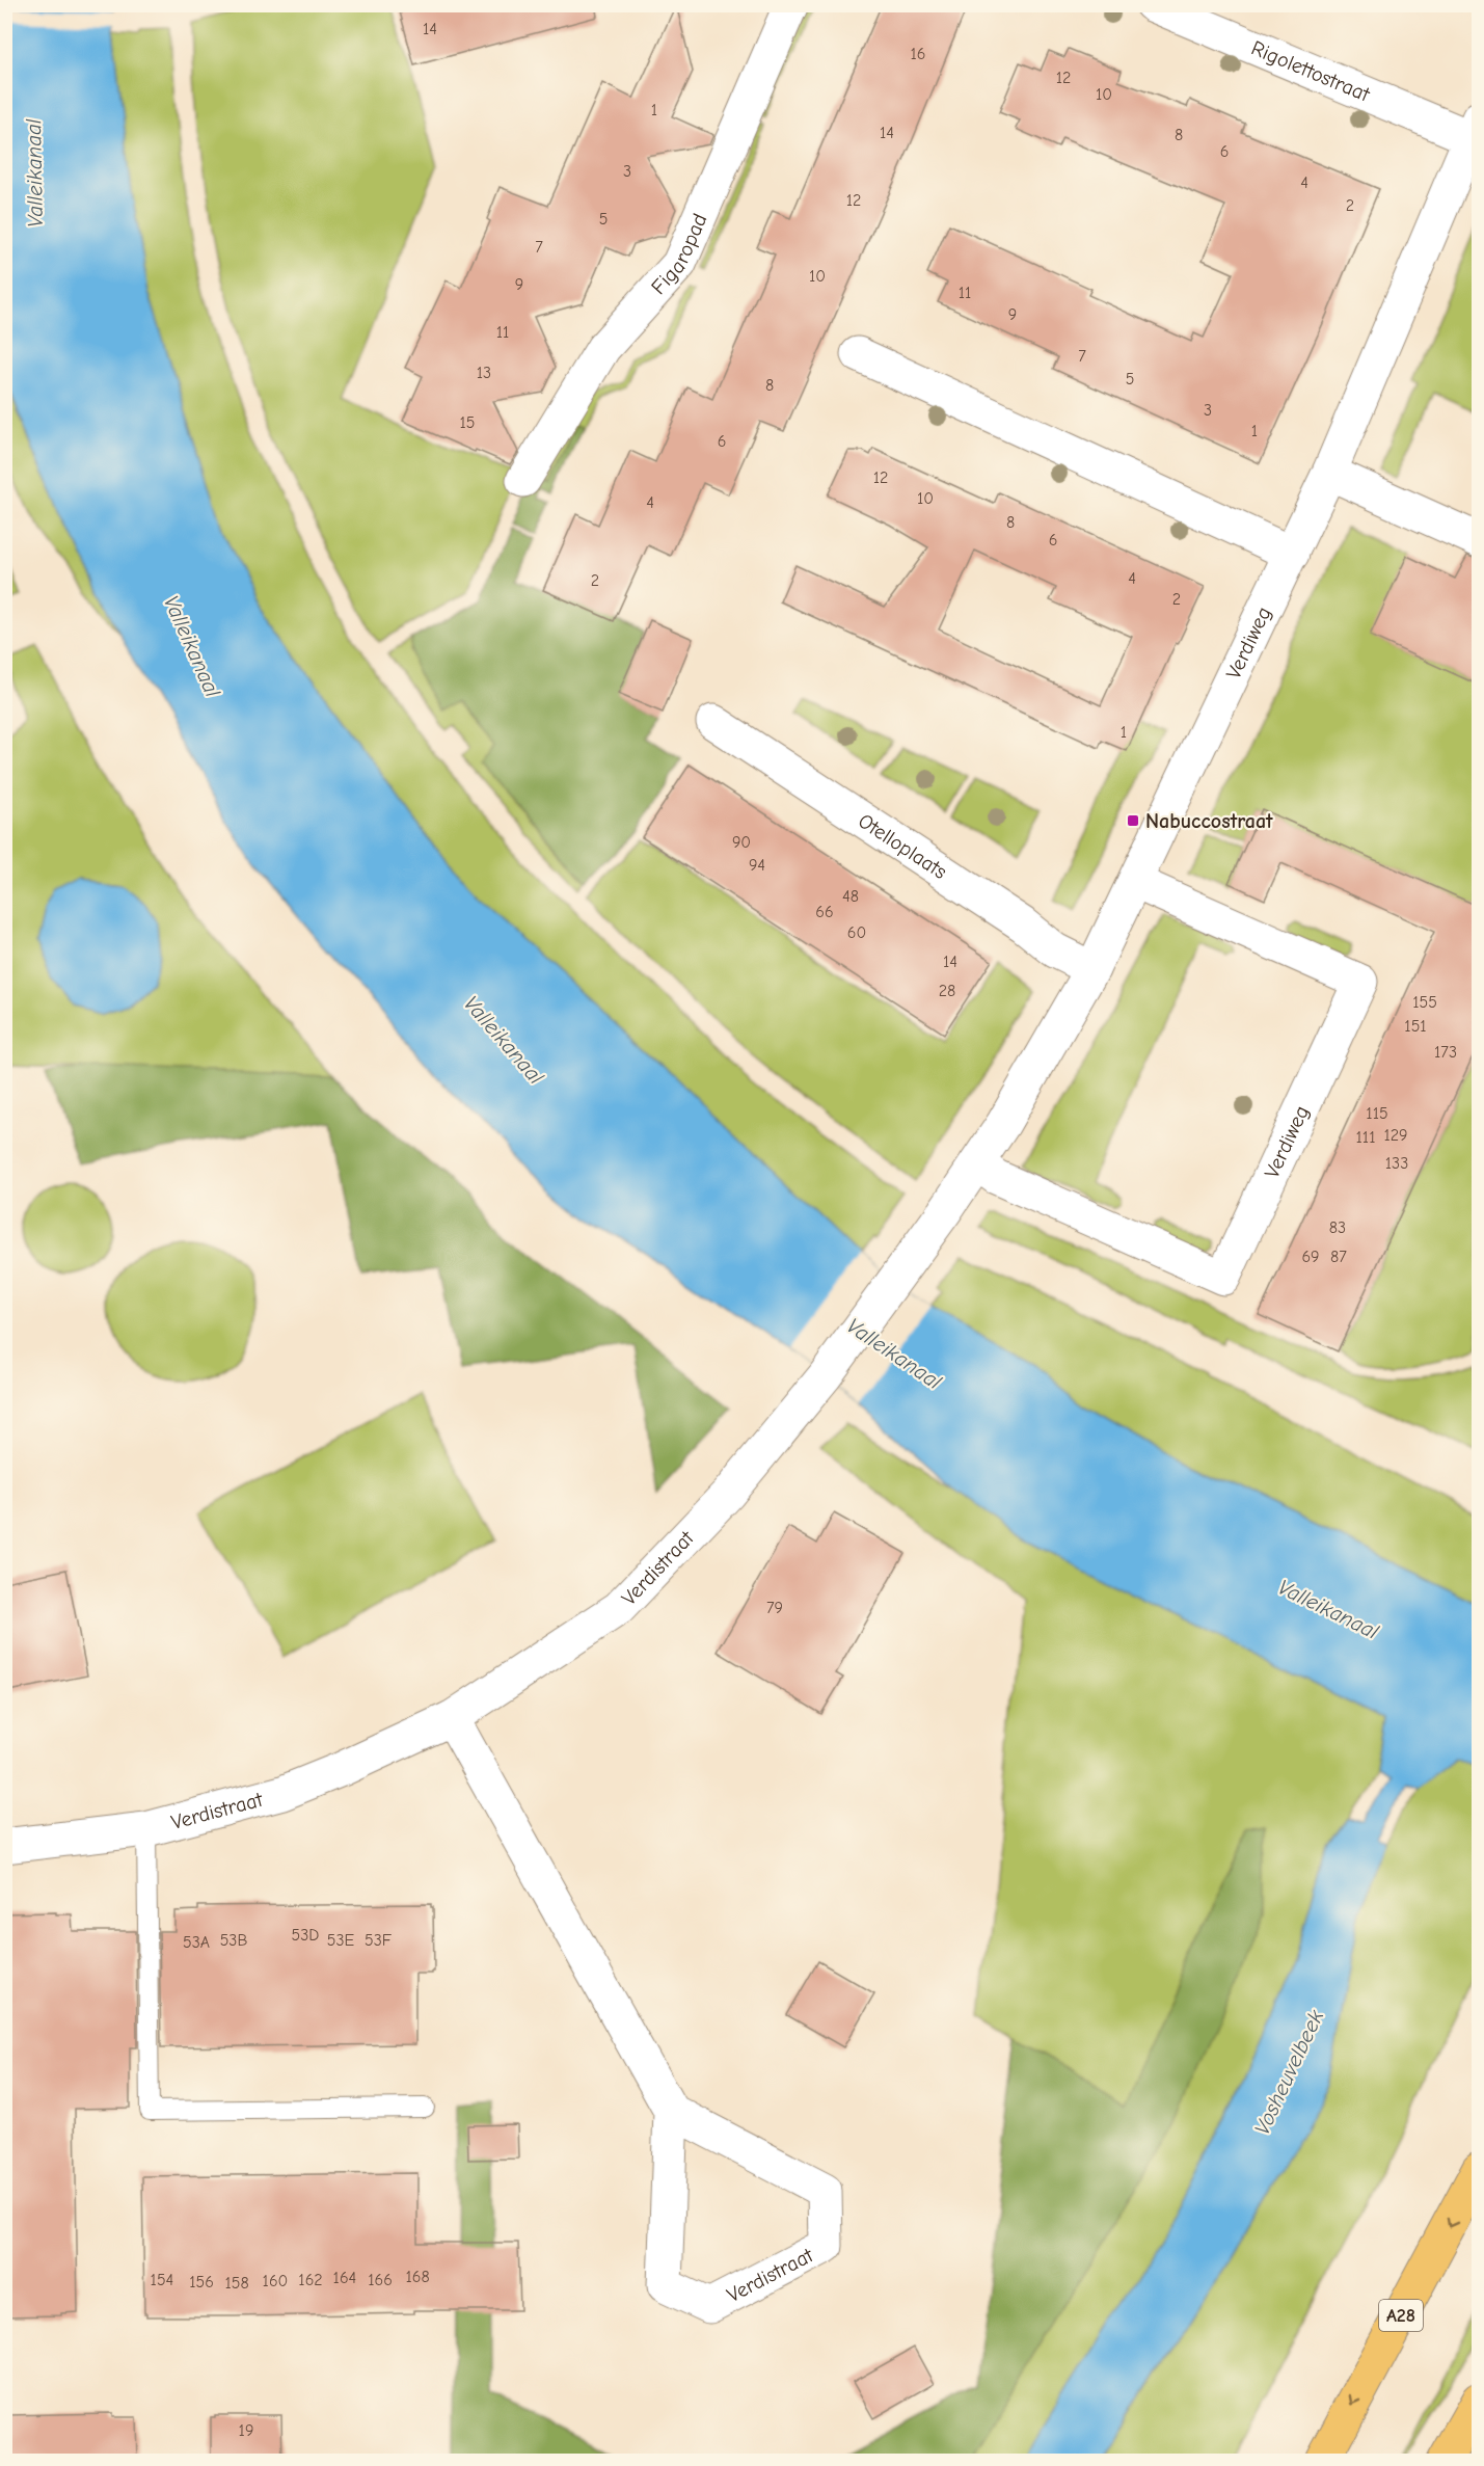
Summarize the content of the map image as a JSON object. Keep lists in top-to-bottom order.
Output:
{
  "streets": {
    "highway": ["A28"],
    "street": [
      "Rigolettostraat",
      "Figaropad",
      "Verdiweg",
      "Otelloplaats",
      "Verdistraat"
    ]
  },
  "crossings": [
    ["Rigolettostraat", "Verdiweg"],
    ["Verdiweg", "Otelloplaats"],
    ["Verdiweg", "Verdistraat"]
  ],
  "water": ["Valleikanaal", "Vosheuvelbeek"],
  "places": {
    "transit": ["Nabuccostraat"]
  },
  "house_numbers": [
    "14",
    "16",
    "12",
    "10",
    "1",
    "14",
    "8",
    "6",
    "3",
    "4",
    "12",
    "2",
    "5",
    "7",
    "10",
    "9",
    "11",
    "9",
    "11",
    "7",
    "13",
    "5",
    "8",
    "3",
    "15",
    "1",
    "6",
    "12",
    "10",
    "4",
    "8",
    "6",
    "4",
    "2",
    "2",
    "1",
    "90",
    "94",
    "48",
    "66",
    "60",
    "14",
    "28",
    "155",
    "151",
    "173",
    "115",
    "129",
    "111",
    "133",
    "83",
    "69",
    "87",
    "79",
    "53D",
    "53B",
    "53E",
    "53F",
    "53A",
    "168",
    "164",
    "154",
    "162",
    "166",
    "160",
    "156",
    "158",
    "19"
  ]
}
